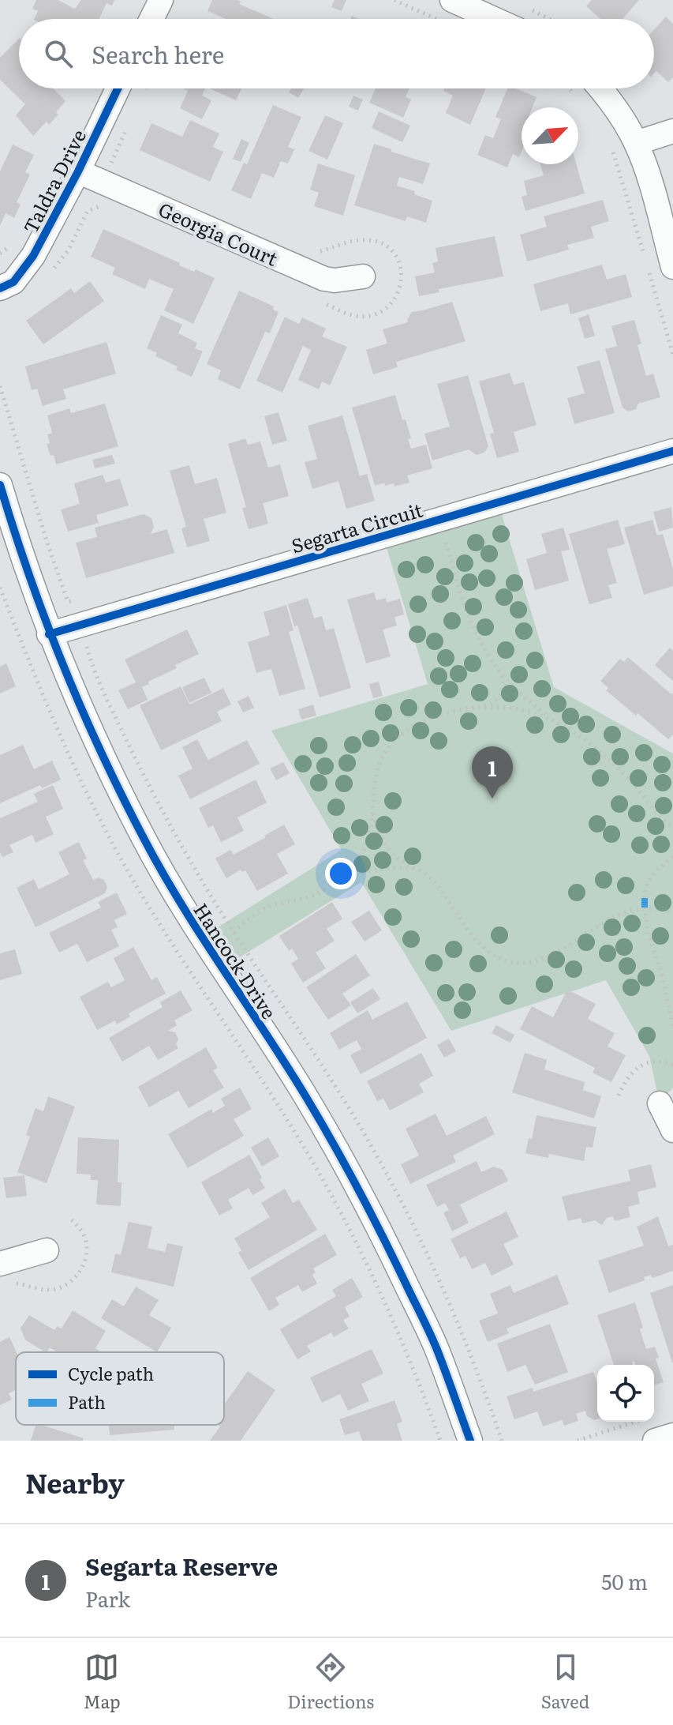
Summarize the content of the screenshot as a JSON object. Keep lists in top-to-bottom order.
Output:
{
  "streets": {
    "street": [
      "Taldra Drive",
      "Georgia Court",
      "Segarta Circuit",
      "Hancock Drive"
    ]
  },
  "crossings": [
    ["Taldra Drive", "Georgia Court"],
    ["Segarta Circuit", "Hancock Drive"]
  ],
  "legend": ["Cycle path", "Path"],
  "north": "top right",
  "page": {
    "search": "Search here",
    "pins": "1",
    "heading": "Nearby",
    "list": [
      {
        "mark": "1",
        "name": "Segarta Reserve",
        "note": "Park",
        "value": "50 m"
      }
    ],
    "nav": ["Map", "Directions", "Saved"]
  }
}
